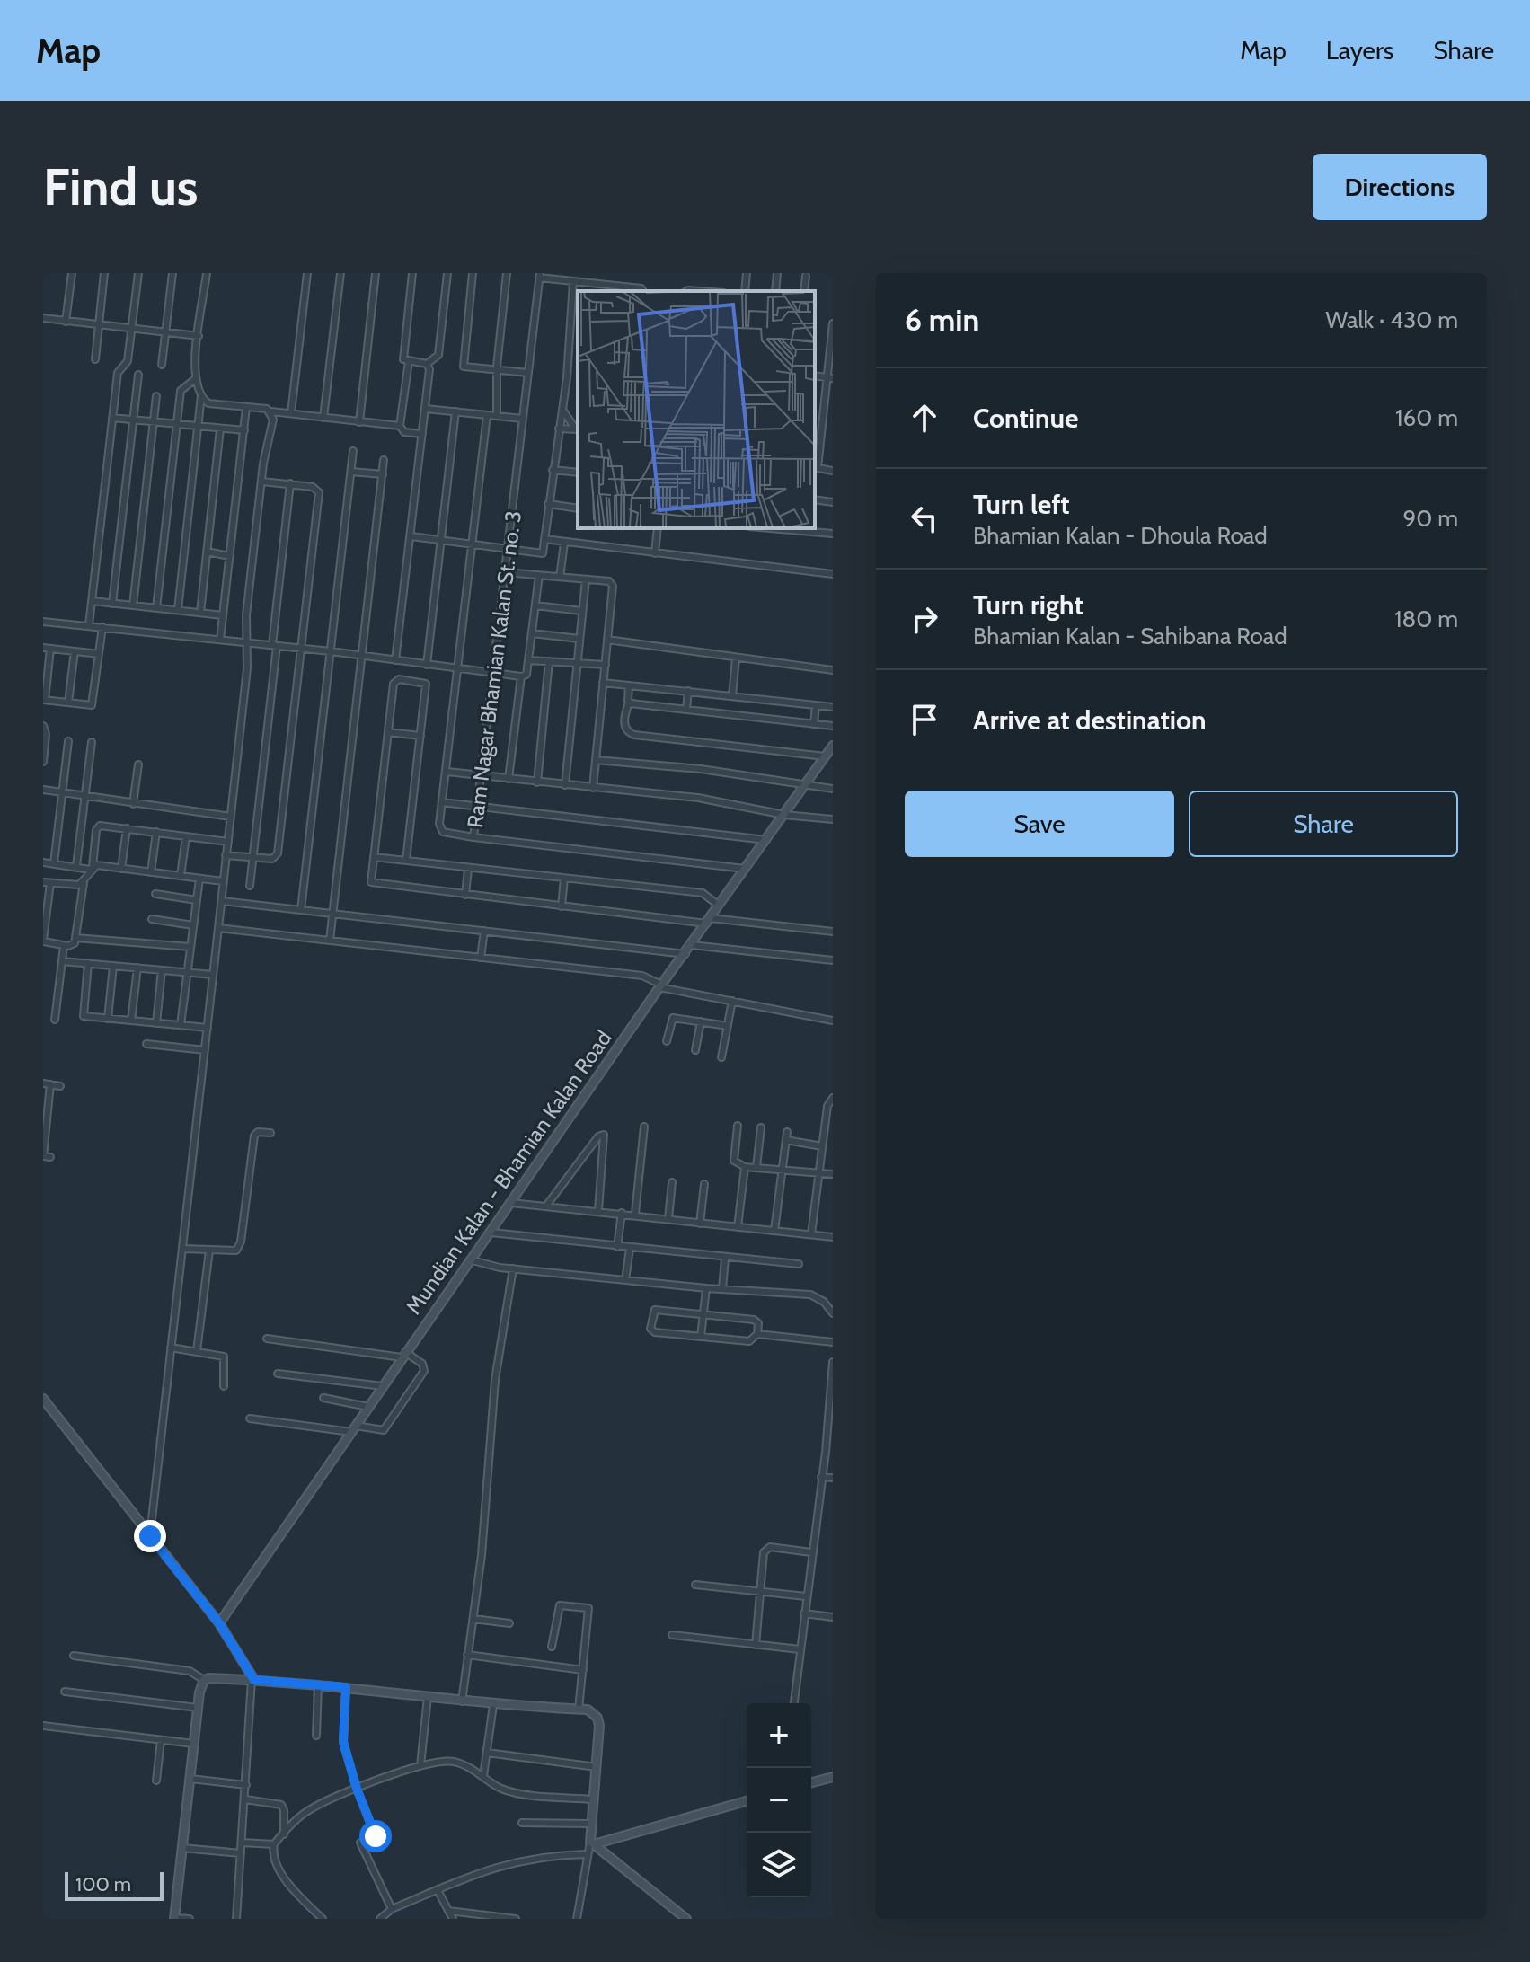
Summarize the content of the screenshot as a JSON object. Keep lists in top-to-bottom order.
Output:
{
  "streets": {
    "street": ["Ram Nagar Bhamian Kalan St. no. 3", "Mundian Kalan - Bhamian Kalan Road"]
  },
  "crossings": [
    ["Ram Nagar Bhamian Kalan St. no. 3", "Mundian Kalan - Bhamian Kalan Road"]
  ],
  "scale_bar": "100 m",
  "page": {
    "header": "Map",
    "nav": ["Map", "Layers", "Share"],
    "buttons": [
      "Directions",
      ["Save", "Share"]
    ],
    "title": "Find us",
    "heading": ["6 min", "Walk · 430 m"],
    "list": [
      ["Continue", "160 m"],
      ["Turn left", "Bhamian Kalan - Dhoula Road", "90 m"],
      ["Turn right", "Bhamian Kalan - Sahibana Road", "180 m"],
      "Arrive at destination"
    ],
    "map_buttons": ["+", "−"],
    "scale": "100 m"
  }
}
